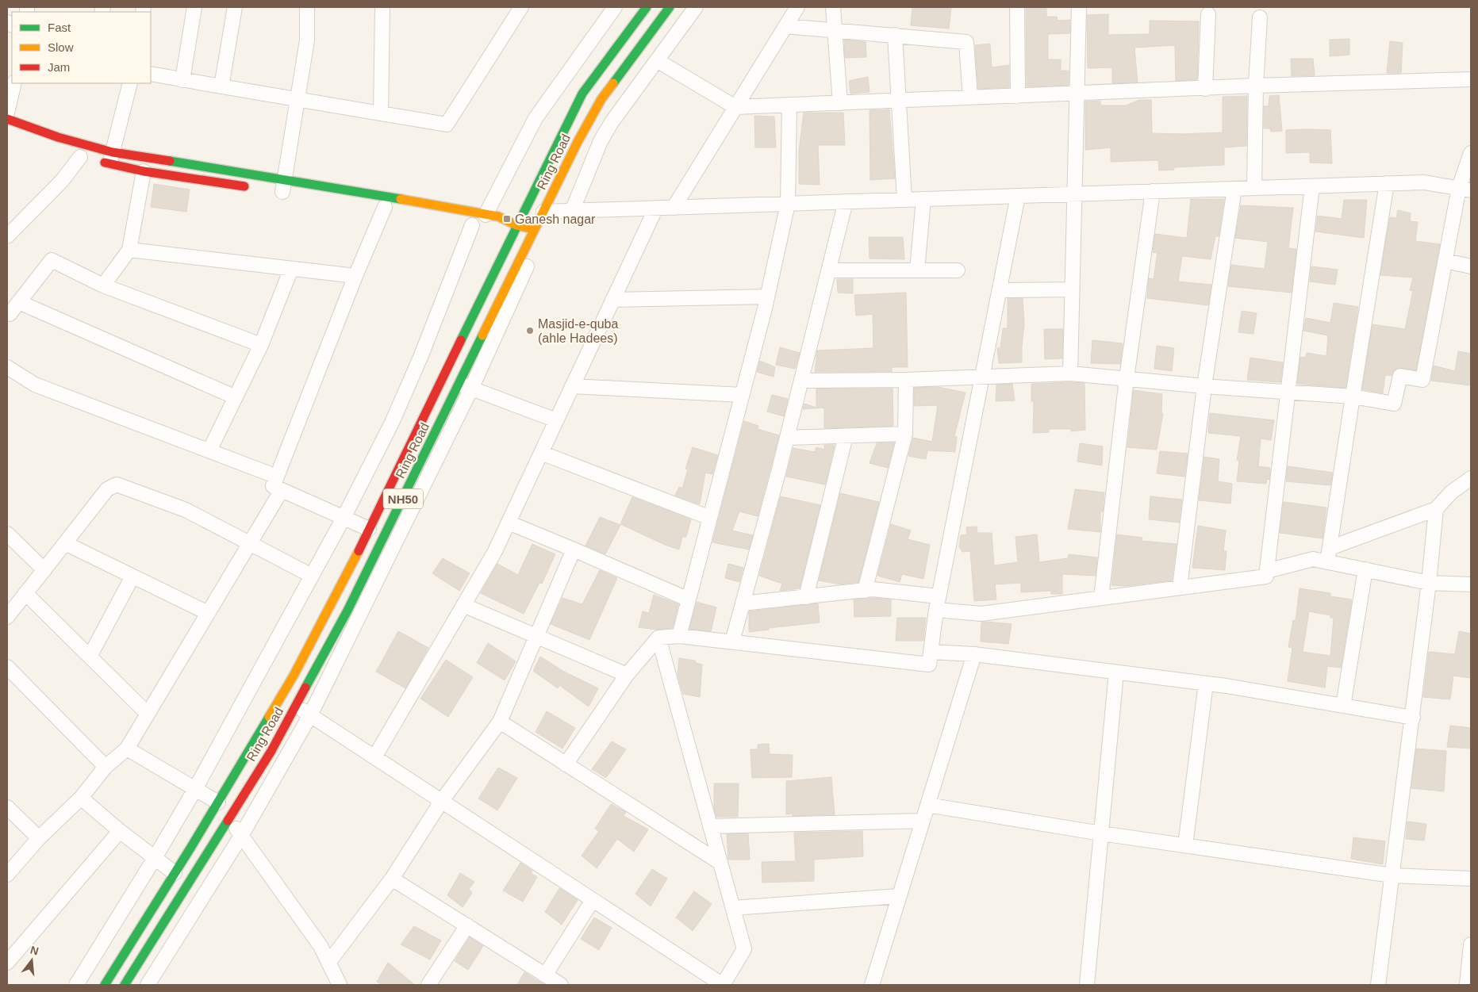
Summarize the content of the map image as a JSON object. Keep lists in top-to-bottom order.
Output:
{
  "streets": {
    "main road": ["Ring Road", "NH50"]
  },
  "places": {
    "transit": ["Ganesh nagar"],
    "other": ["Masjid-e-quba (ahle Hadees)"]
  },
  "legend": ["Fast", "Slow", "Jam"],
  "north": "top"
}
